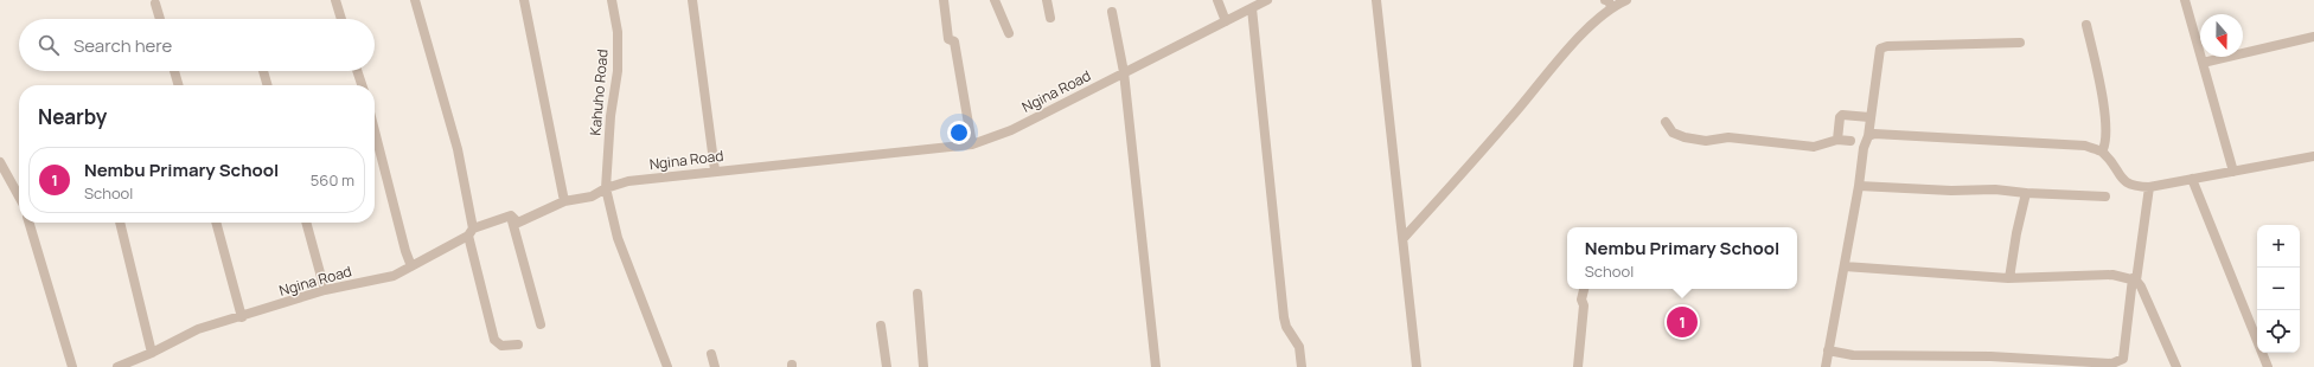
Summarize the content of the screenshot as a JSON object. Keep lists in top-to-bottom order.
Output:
{
  "streets": {
    "street": ["Ngina Road", "Kahuho Road"]
  },
  "crossings": [
    ["Ngina Road", "Kahuho Road"]
  ],
  "north": "bottom",
  "page": {
    "search": "Search here",
    "heading": "Nearby",
    "list": [
      {
        "mark": "1",
        "name": "Nembu Primary School",
        "note": "School",
        "value": "560 m"
      }
    ],
    "map_buttons": ["+", "−"],
    "popup": ["Nembu Primary School", "School"],
    "pins": "1"
  }
}
